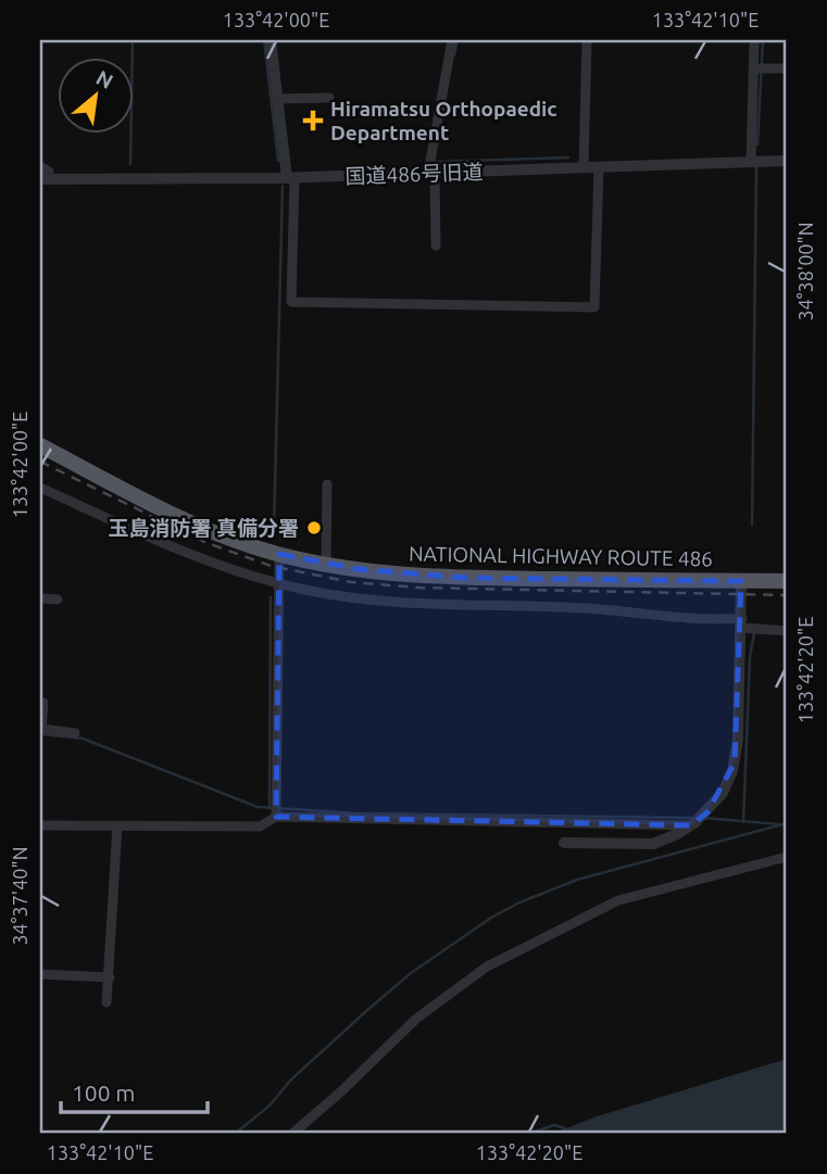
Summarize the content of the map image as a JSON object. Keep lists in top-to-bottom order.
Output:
{
  "streets": {
    "highway": ["NATIONAL HIGHWAY ROUTE 486"],
    "street": ["国道486号旧道"]
  },
  "places": {
    "health": ["Hiramatsu Orthopaedic Department"],
    "other": ["玉島消防署 真備分署"]
  },
  "scale_bar": "100 m",
  "north": "top right",
  "coordinates": [
    "133°42'00\"E",
    "133°42'10\"E",
    "34°38'00\"N",
    "133°42'20\"E",
    "34°37'40\"N"
  ]
}
